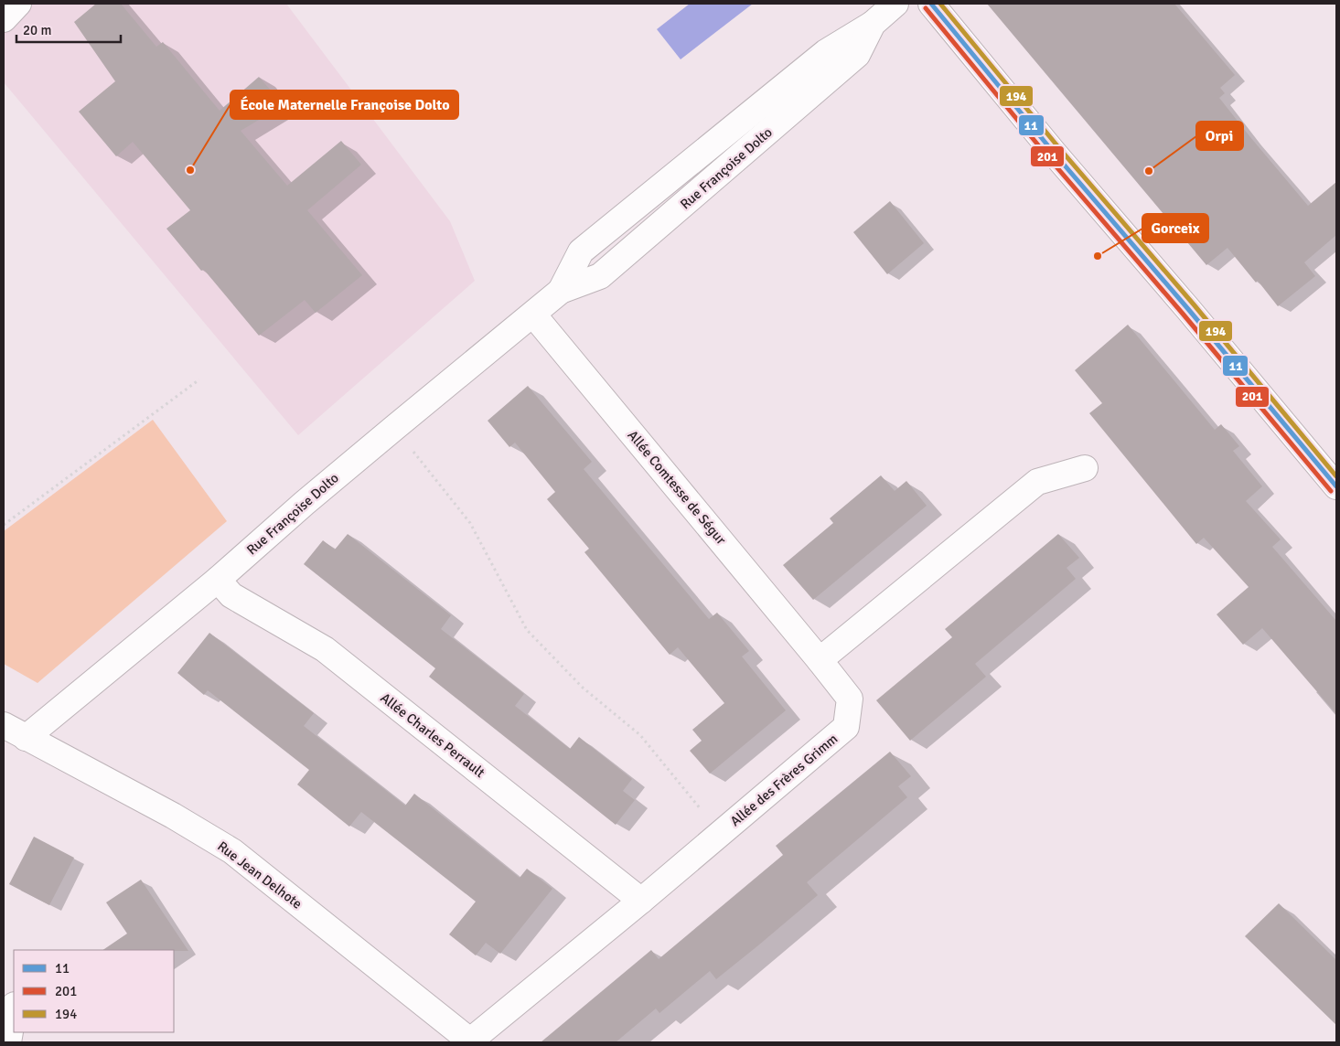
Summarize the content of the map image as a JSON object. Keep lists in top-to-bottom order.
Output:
{
  "streets": {
    "street": [
      "Rue Françoise Dolto",
      "Allée Comtesse de Ségur",
      "Allée Charles Perrault",
      "Allée des Frères Grimm",
      "Rue Jean Delhote"
    ]
  },
  "crossings": [
    ["Rue Françoise Dolto", "Allée Comtesse de Ségur"],
    ["Rue Françoise Dolto", "Allée Charles Perrault"],
    ["Rue Françoise Dolto", "Rue Jean Delhote"],
    ["Allée Comtesse de Ségur", "Allée des Frères Grimm"],
    ["Allée Charles Perrault", "Allée des Frères Grimm"],
    ["Allée des Frères Grimm", "Rue Jean Delhote"]
  ],
  "places": ["École Maternelle Françoise Dolto", "Orpi", "Gorceix"],
  "lines": ["transit line 11", "transit line 194", "transit line 201"],
  "legend": ["11", "201", "194"],
  "scale_bar": "20 m"
}
